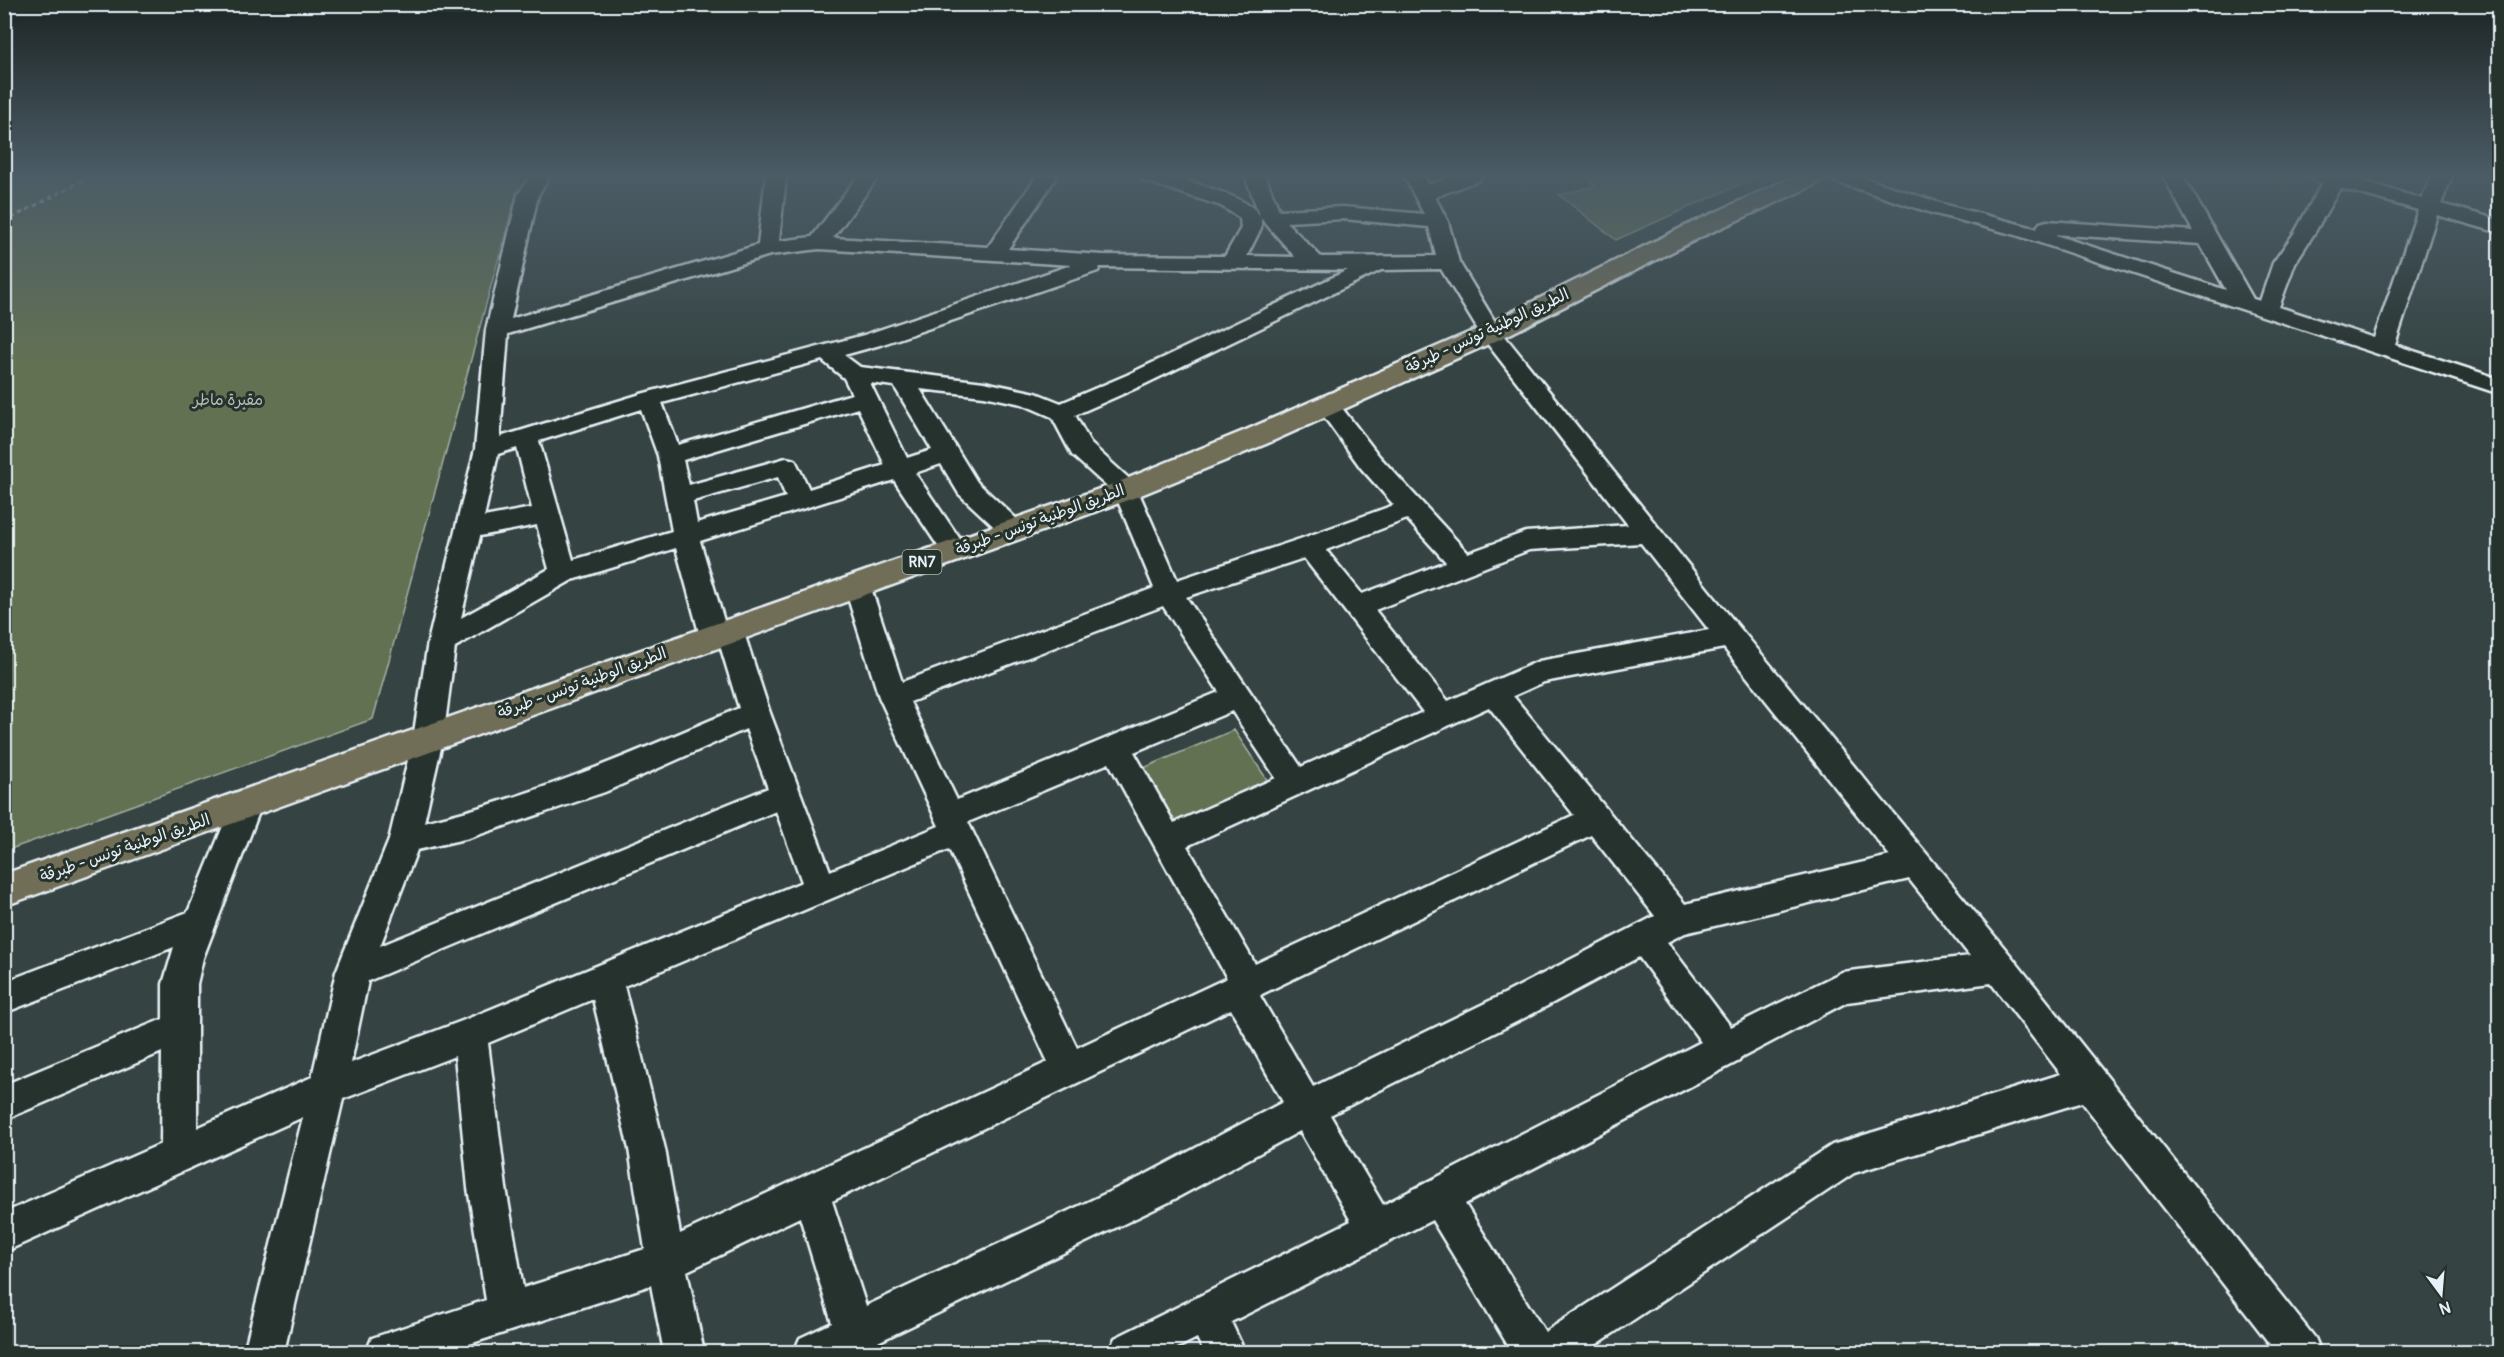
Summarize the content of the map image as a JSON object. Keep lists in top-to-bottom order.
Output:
{
  "streets": {
    "main road": ["الطريق الوطنية تونس - طبرقة", "RN7"]
  },
  "parks": ["مقبرة ماطر"],
  "north": "bottom"
}
